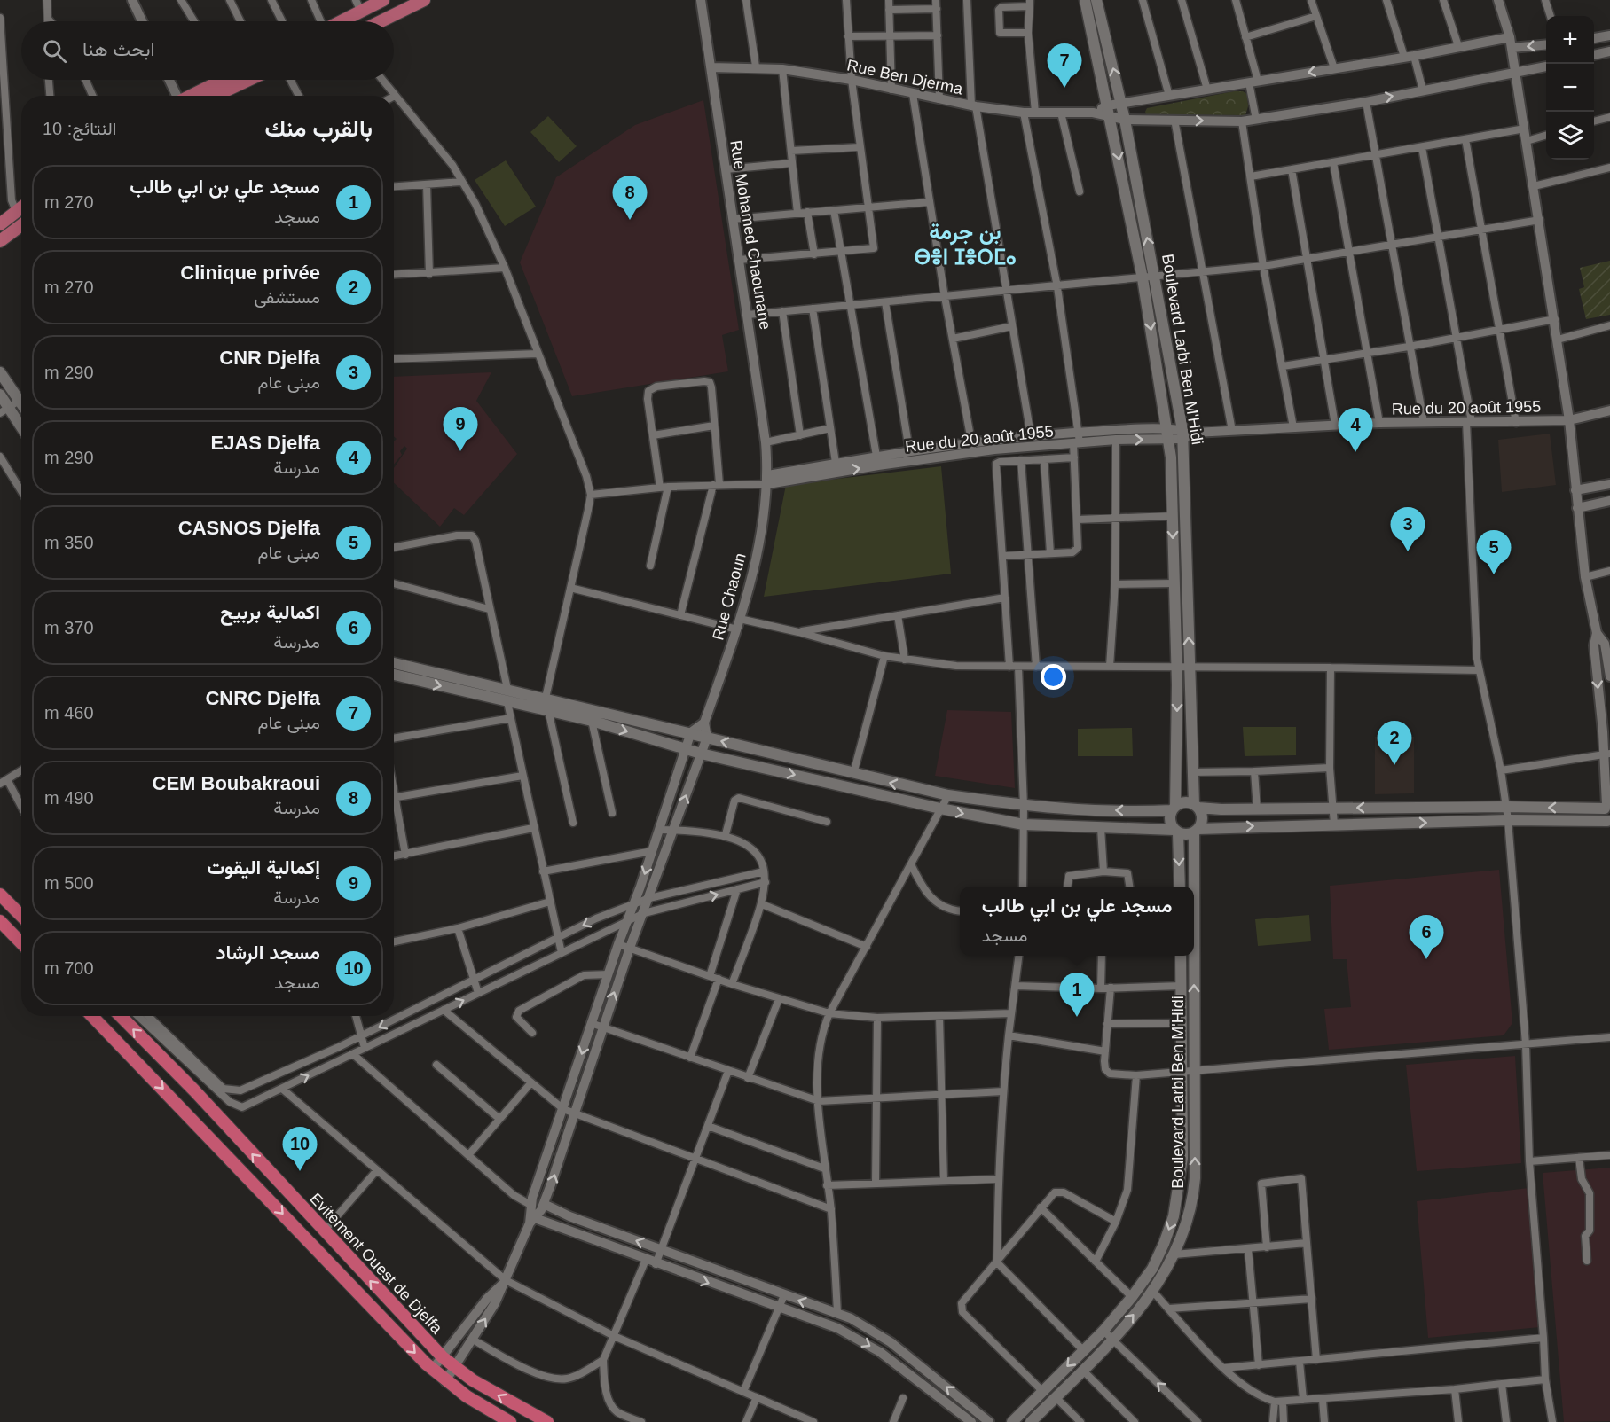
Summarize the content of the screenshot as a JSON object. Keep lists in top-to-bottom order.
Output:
{
  "streets": {
    "highway": ["Evitement Ouest de Djelfa"],
    "main road": ["Boulevard Larbi Ben M'Hidi"],
    "street": [
      "Rue Ben Djerma",
      "Rue Mohamed Chaounane",
      "Rue du 20 août 1955",
      "Rue Chaoun"
    ]
  },
  "crossings": [
    ["Rue Ben Djerma", "Rue Mohamed Chaounane"],
    ["Rue Ben Djerma", "Boulevard Larbi Ben M'Hidi"],
    ["Rue Mohamed Chaounane", "Rue du 20 août 1955"],
    ["Rue Mohamed Chaounane", "Rue Chaoun"],
    ["Boulevard Larbi Ben M'Hidi", "Rue du 20 août 1955"],
    ["Rue du 20 août 1955", "Rue Chaoun"]
  ],
  "districts": ["بن جرمة ⴱⴻⵏ ⵊⴻⵔⵎⴰ"],
  "page": {
    "map_buttons": ["+", "−"],
    "search": "ابحث هنا",
    "pins": [
      "7",
      "8",
      "9",
      "4",
      "3",
      "5",
      "2",
      "6",
      "1",
      "10"
    ],
    "heading": ["بالقرب منك", "النتائج: 10"],
    "list": [
      {
        "mark": "1",
        "name": "مسجد علي بن ابي طالب",
        "note": "مسجد",
        "value": "270 m"
      },
      {
        "mark": "2",
        "name": "Clinique privée",
        "note": "مستشفى",
        "value": "270 m"
      },
      {
        "mark": "3",
        "name": "CNR Djelfa",
        "note": "مبنى عام",
        "value": "290 m"
      },
      {
        "mark": "4",
        "name": "EJAS Djelfa",
        "note": "مدرسة",
        "value": "290 m"
      },
      {
        "mark": "5",
        "name": "CASNOS Djelfa",
        "note": "مبنى عام",
        "value": "350 m"
      },
      {
        "mark": "6",
        "name": "اكمالية بربيح",
        "note": "مدرسة",
        "value": "370 m"
      },
      {
        "mark": "7",
        "name": "CNRC Djelfa",
        "note": "مبنى عام",
        "value": "460 m"
      },
      {
        "mark": "8",
        "name": "CEM Boubakraoui",
        "note": "مدرسة",
        "value": "490 m"
      },
      {
        "mark": "9",
        "name": "إكمالية اليقوت",
        "note": "مدرسة",
        "value": "500 m"
      },
      {
        "mark": "10",
        "name": "مسجد الرشاد",
        "note": "مسجد",
        "value": "700 m"
      }
    ],
    "popup": ["مسجد علي بن ابي طالب", "مسجد"]
  }
}
